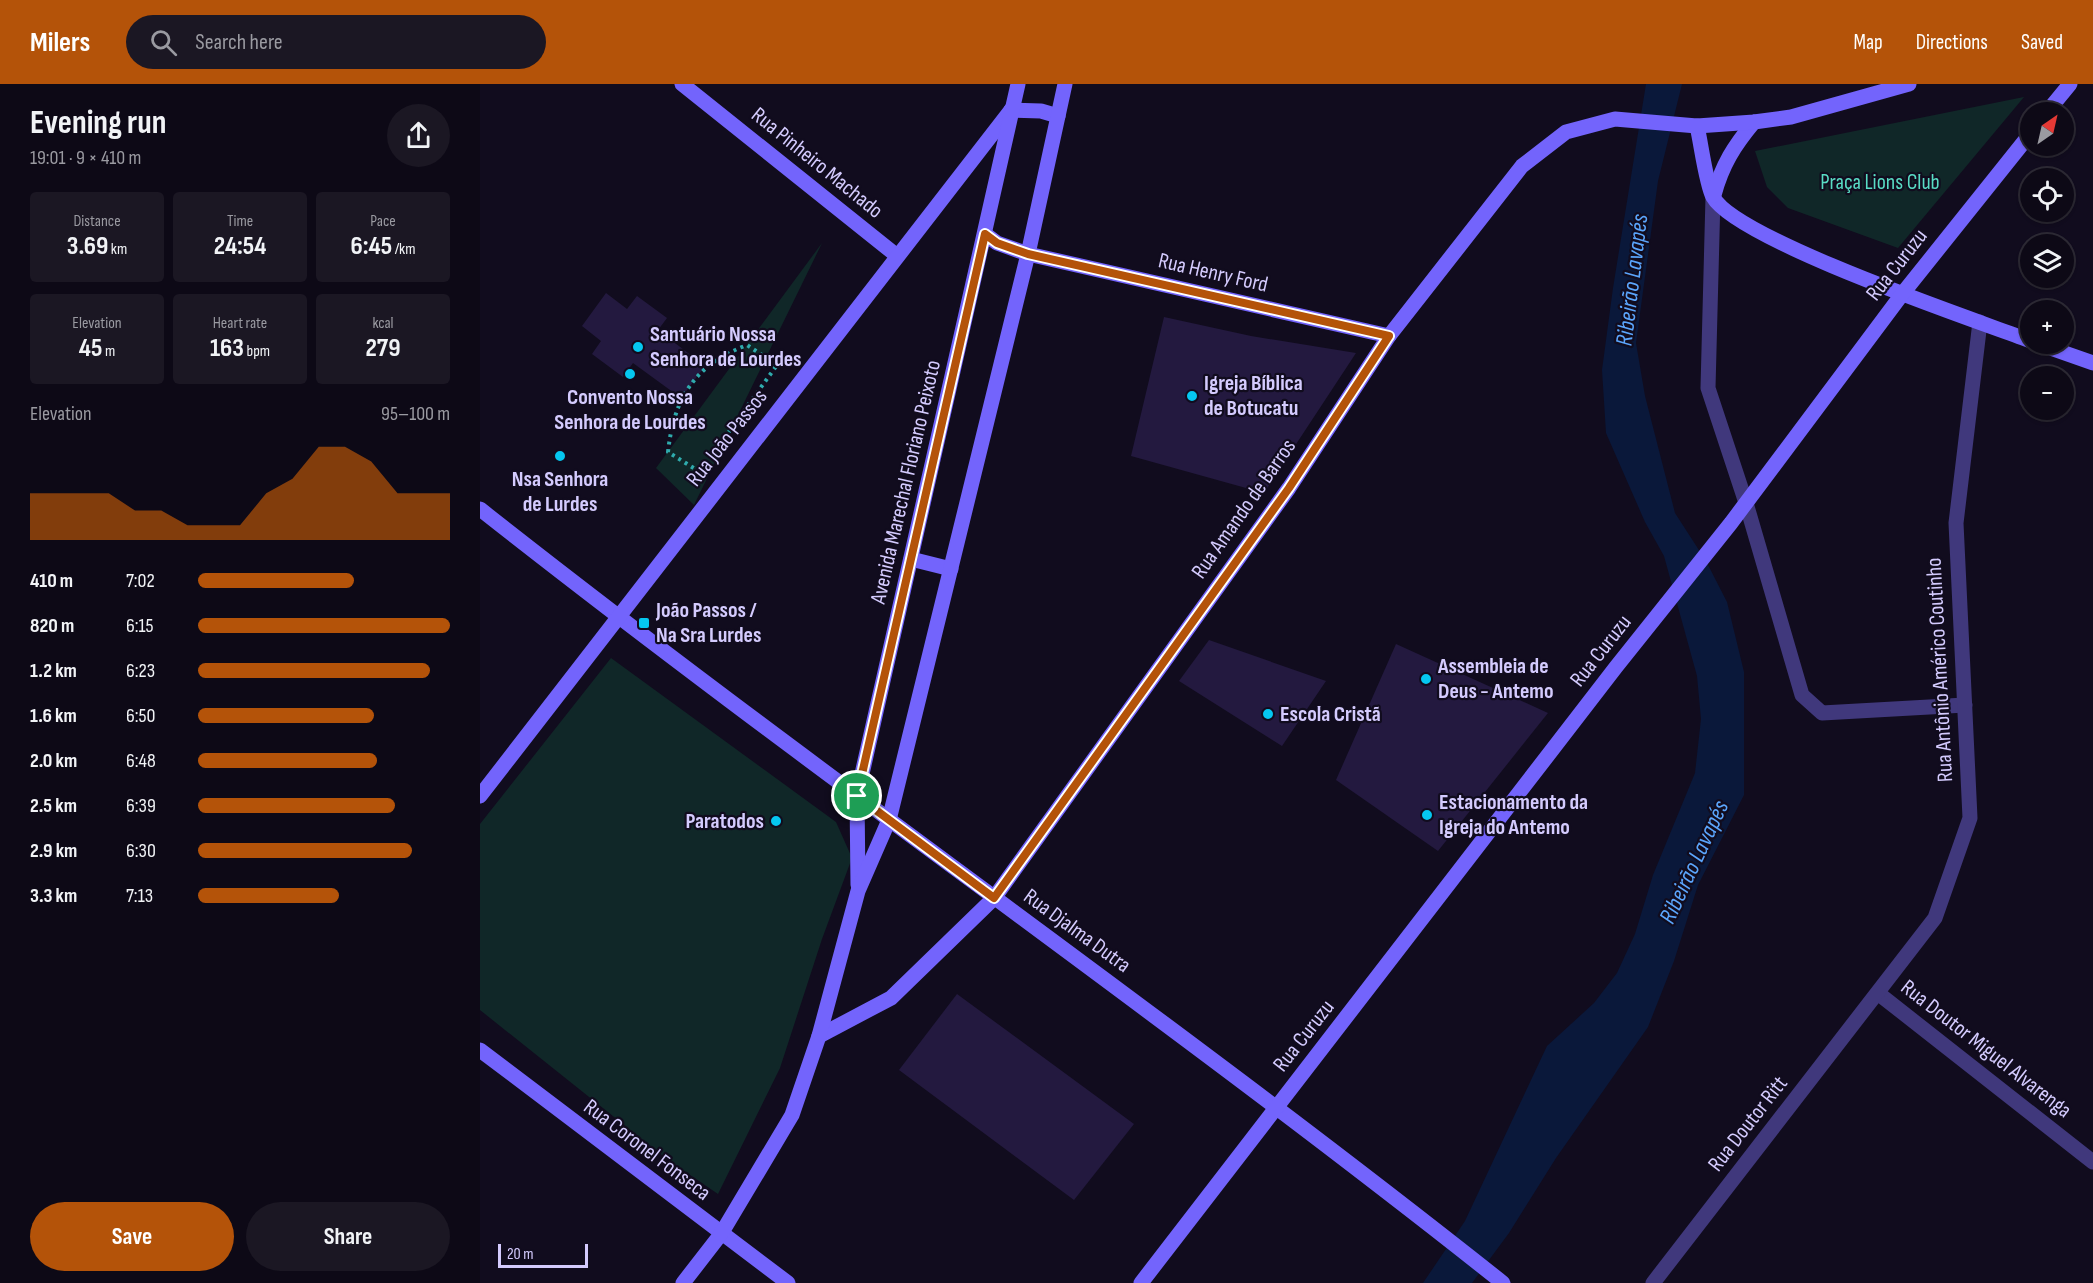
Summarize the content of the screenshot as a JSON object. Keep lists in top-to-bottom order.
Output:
{
  "streets": {
    "street": [
      "Rua Pinheiro Machado",
      "Rua Curuzu",
      "Rua Henry Ford",
      "Rua João Passos",
      "Avenida Marechal Floriano Peixoto",
      "Rua Amando de Barros",
      "Rua Antônio Américo Coutinho",
      "Rua Djalma Dutra",
      "Rua Doutor Miguel Alvarenga",
      "Rua Doutor Ritt",
      "Rua Coronel Fonseca"
    ]
  },
  "crossings": [
    ["Rua Pinheiro Machado", "Rua João Passos"],
    ["Rua Curuzu", "Rua Djalma Dutra"],
    ["Rua Henry Ford", "Avenida Marechal Floriano Peixoto"],
    ["Rua Henry Ford", "Rua Amando de Barros"],
    ["Rua João Passos", "Avenida Marechal Floriano Peixoto"],
    ["Rua João Passos", "Rua Djalma Dutra"],
    ["Avenida Marechal Floriano Peixoto", "Rua Amando de Barros"],
    ["Avenida Marechal Floriano Peixoto", "Rua Djalma Dutra"],
    ["Avenida Marechal Floriano Peixoto", "Rua Coronel Fonseca"],
    ["Rua Amando de Barros", "Rua Djalma Dutra"],
    ["Rua Antônio Américo Coutinho", "Rua Doutor Miguel Alvarenga"],
    ["Rua Antônio Américo Coutinho", "Rua Doutor Ritt"],
    ["Rua Doutor Miguel Alvarenga", "Rua Doutor Ritt"]
  ],
  "water": ["Ribeirão Lavapés"],
  "parks": ["Praça Lions Club"],
  "places": {
    "other": [
      "Santuário Nossa Senhora de Lourdes",
      "Convento Nossa Senhora de Lourdes",
      "Igreja Bíblica de Botucatu",
      "Nsa Senhora de Lurdes",
      "Assembleia de Deus - Antemo",
      "Escola Cristã",
      "Estacionamento da Igreja do Antemo",
      "Paratodos"
    ],
    "transit": ["João Passos / Na Sra Lurdes"]
  },
  "scale_bar": "20 m",
  "north": "top right",
  "page": {
    "header": "Milers",
    "search": "Search here",
    "nav": ["Map", "Directions", "Saved"],
    "heading": ["Evening run", "19:01 · 9 × 410 m"],
    "map_buttons": ["+", "−"],
    "stats": [
      ["Distance", "3.69 km"],
      ["Time", "24:54"],
      ["Pace", "6:45 /km"],
      ["Elevation", "45 m"],
      ["Heart rate", "163 bpm"],
      ["kcal", "279"]
    ],
    "chart": ["Elevation", "95–100 m"],
    "list": [
      {
        "name": "410 m",
        "note": "7:02"
      },
      {
        "name": "820 m",
        "note": "6:15"
      },
      {
        "name": "1.2 km",
        "note": "6:23"
      },
      {
        "name": "1.6 km",
        "note": "6:50"
      },
      {
        "name": "2.0 km",
        "note": "6:48"
      },
      {
        "name": "2.5 km",
        "note": "6:39"
      },
      {
        "name": "2.9 km",
        "note": "6:30"
      },
      {
        "name": "3.3 km",
        "note": "7:13"
      }
    ],
    "buttons": ["Save", "Share"],
    "scale": "20 m"
  }
}
